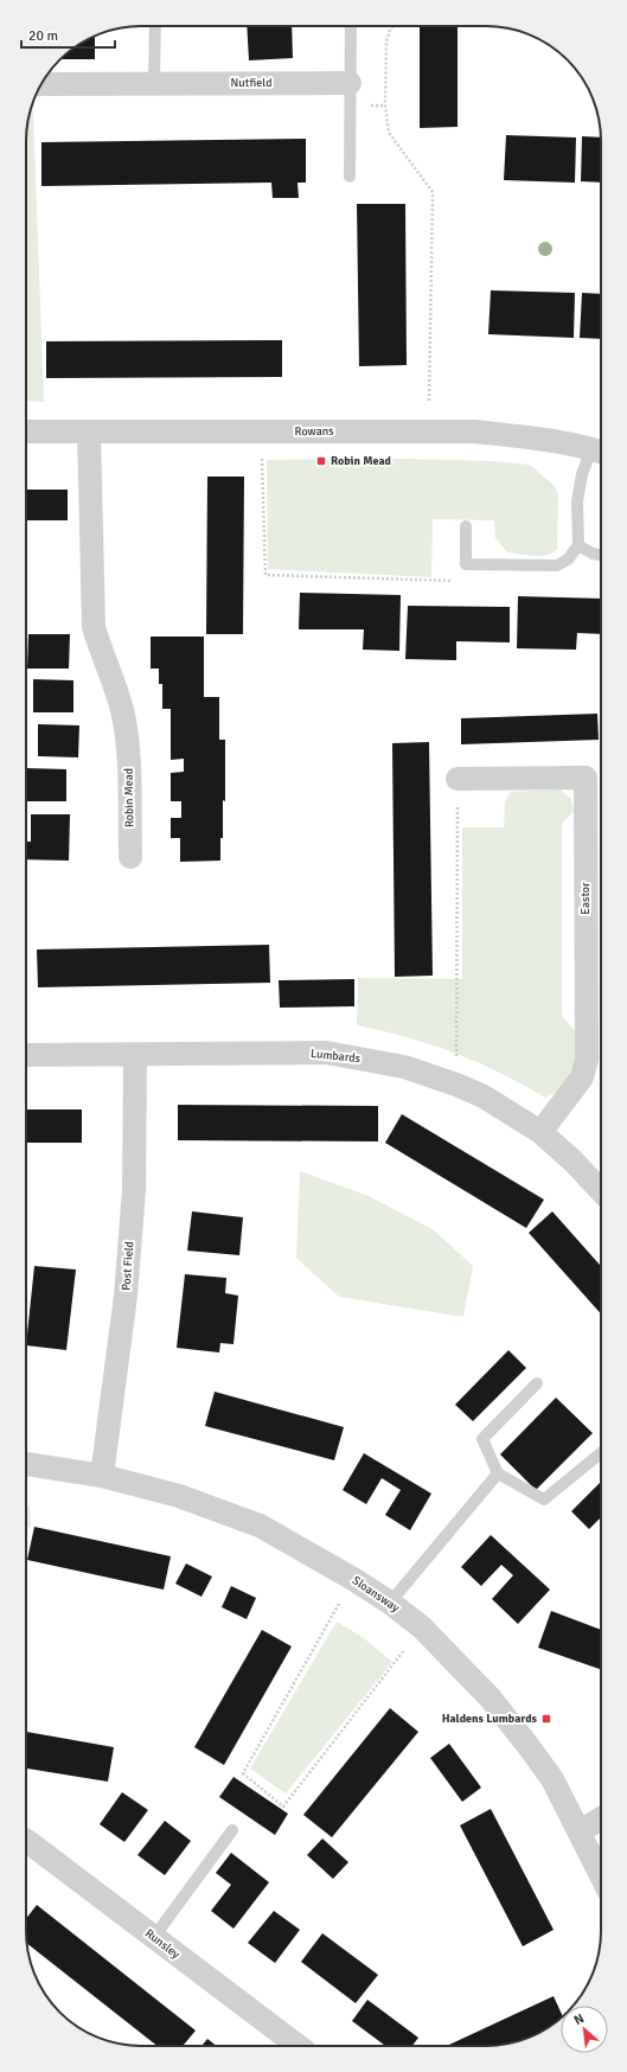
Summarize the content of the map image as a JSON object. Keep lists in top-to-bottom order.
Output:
{
  "streets": {
    "street": [
      "Nutfield",
      "Rowans",
      "Robin Mead",
      "Eastor",
      "Lumbards",
      "Post Field",
      "Sloansway",
      "Runsley"
    ]
  },
  "crossings": [
    ["Rowans", "Robin Mead"],
    ["Eastor", "Lumbards"],
    ["Lumbards", "Post Field"],
    ["Post Field", "Sloansway"]
  ],
  "places": {
    "transit": ["Robin Mead", "Haldens Lumbards"]
  },
  "scale_bar": "20 m",
  "north": "top left"
}
